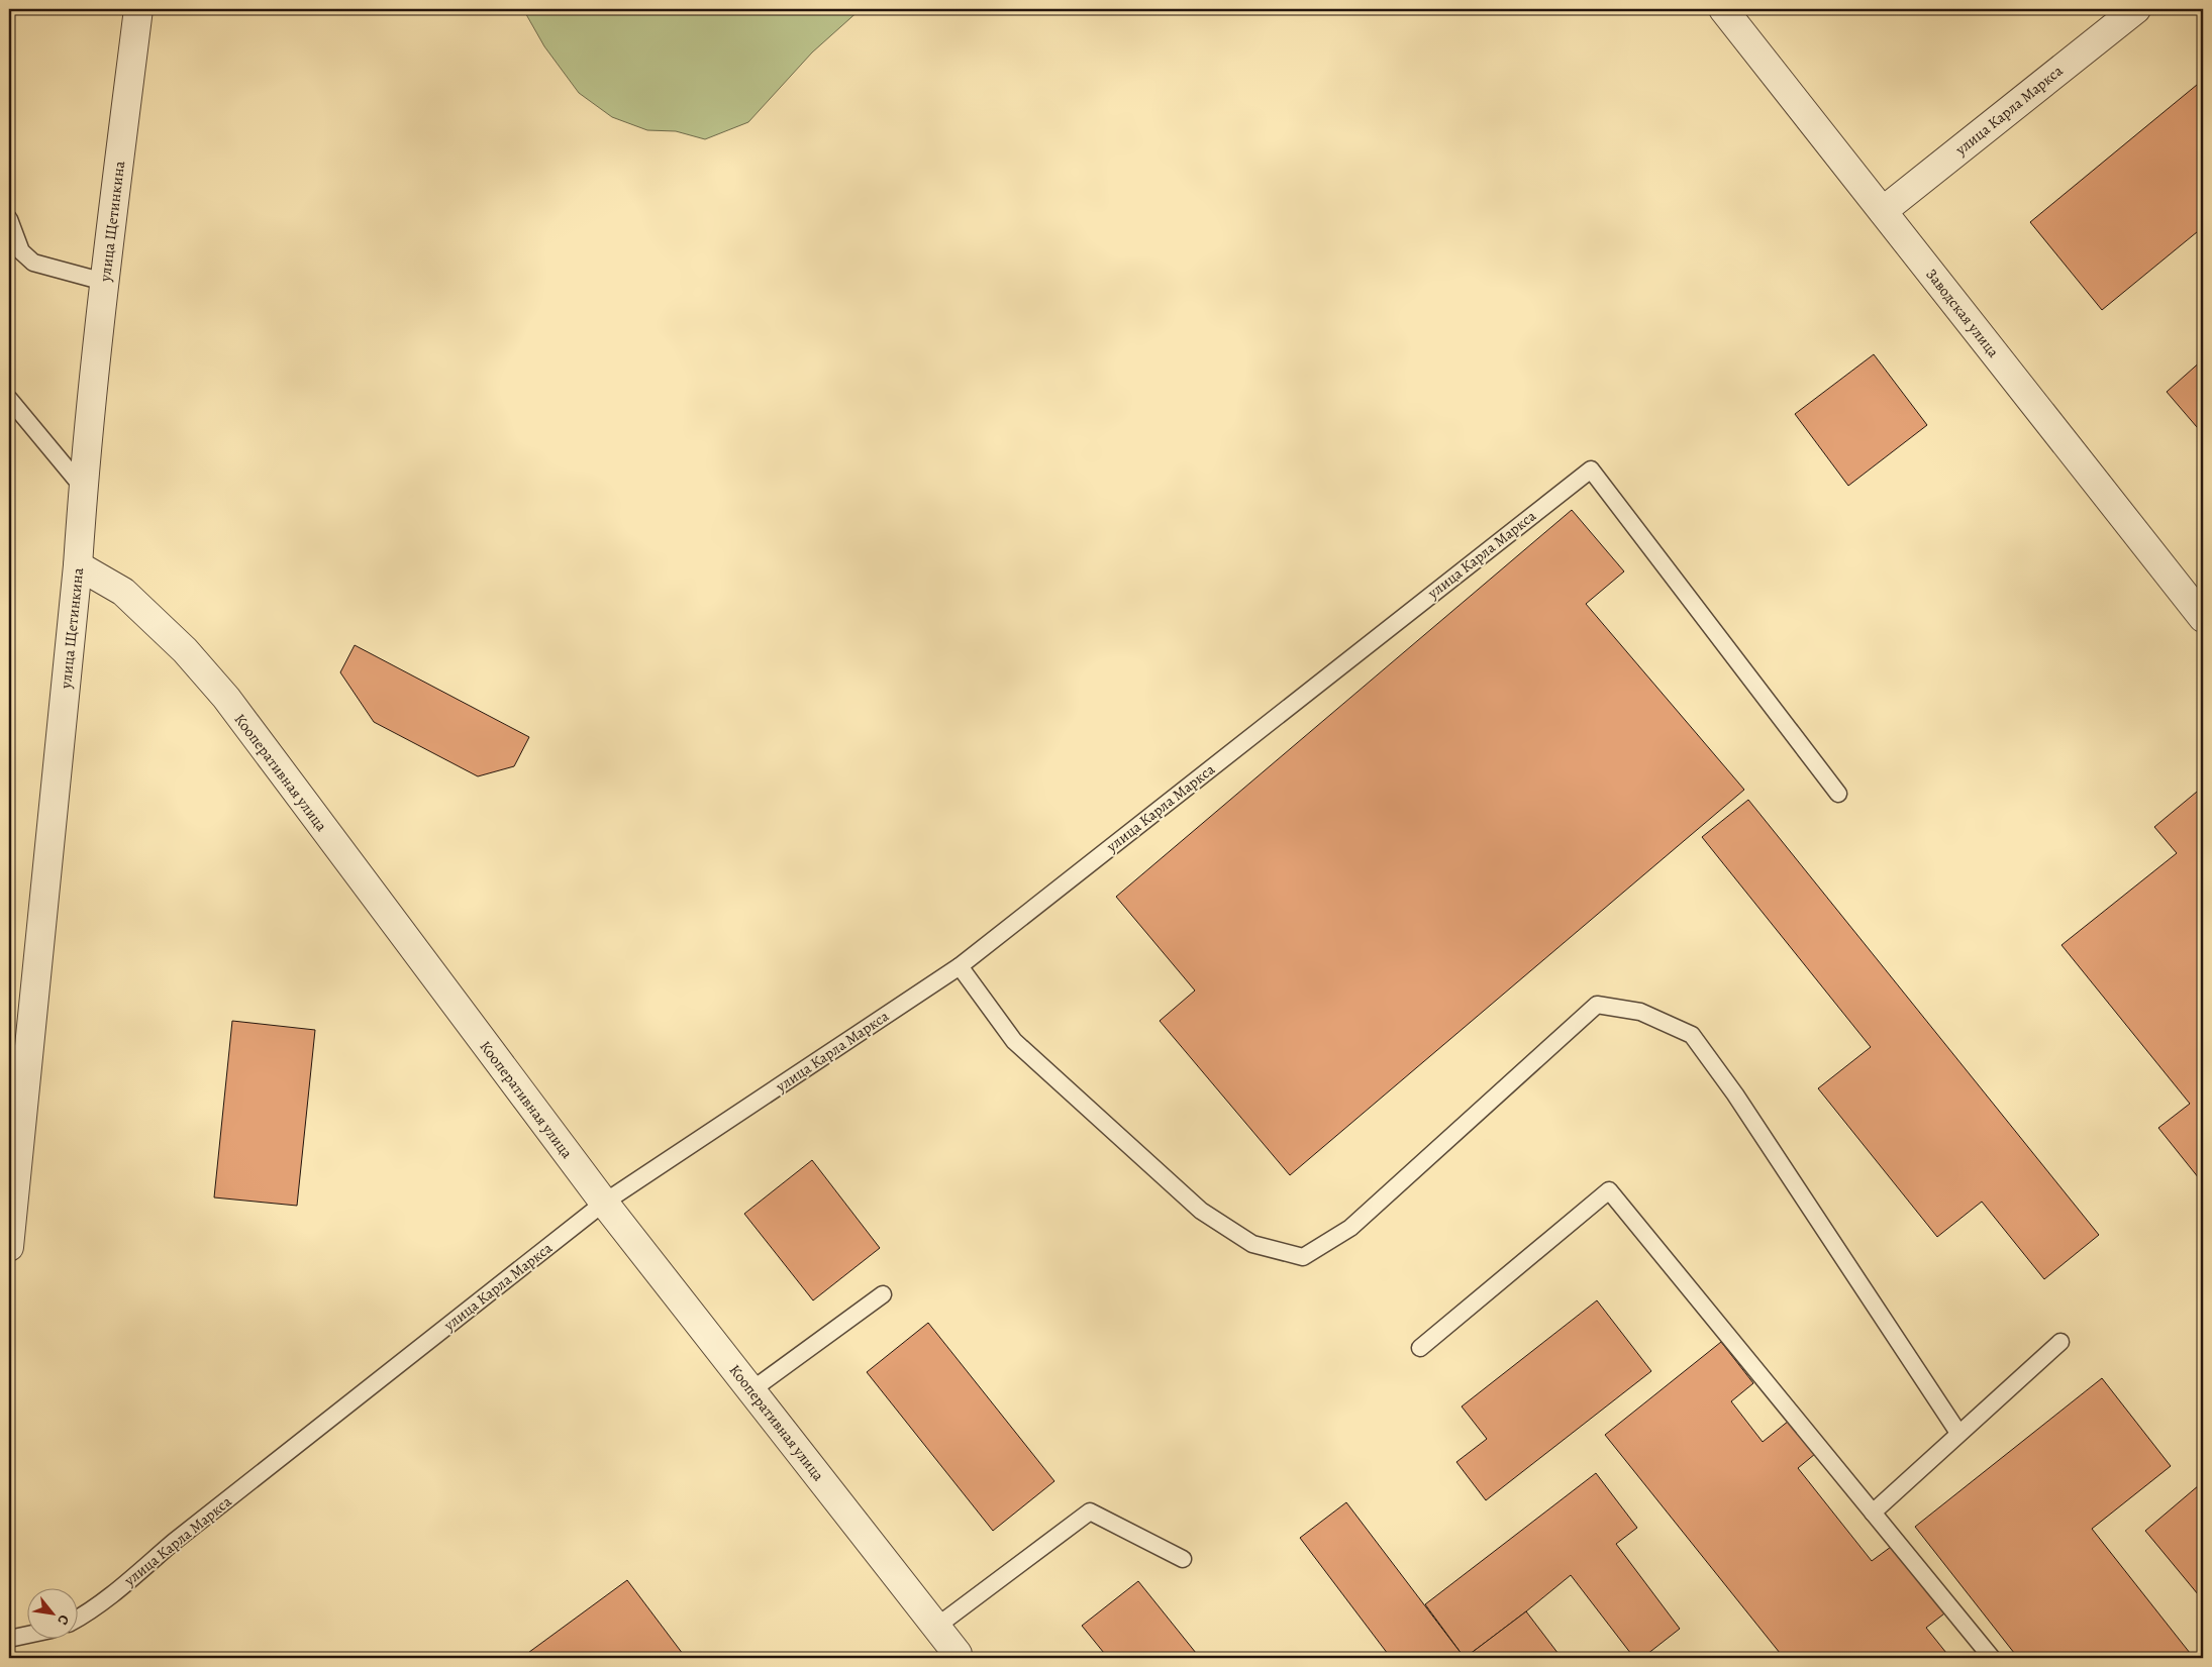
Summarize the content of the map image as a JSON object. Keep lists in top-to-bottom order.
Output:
{
  "streets": {
    "street": [
      "улица Карла Маркса",
      "улица Щетинкина",
      "Заводская улица",
      "Кооперативная улица"
    ]
  },
  "crossings": [
    ["улица Карла Маркса", "Заводская улица"],
    ["улица Карла Маркса", "Кооперативная улица"],
    ["улица Щетинкина", "Кооперативная улица"]
  ],
  "north": "bottom right"
}
